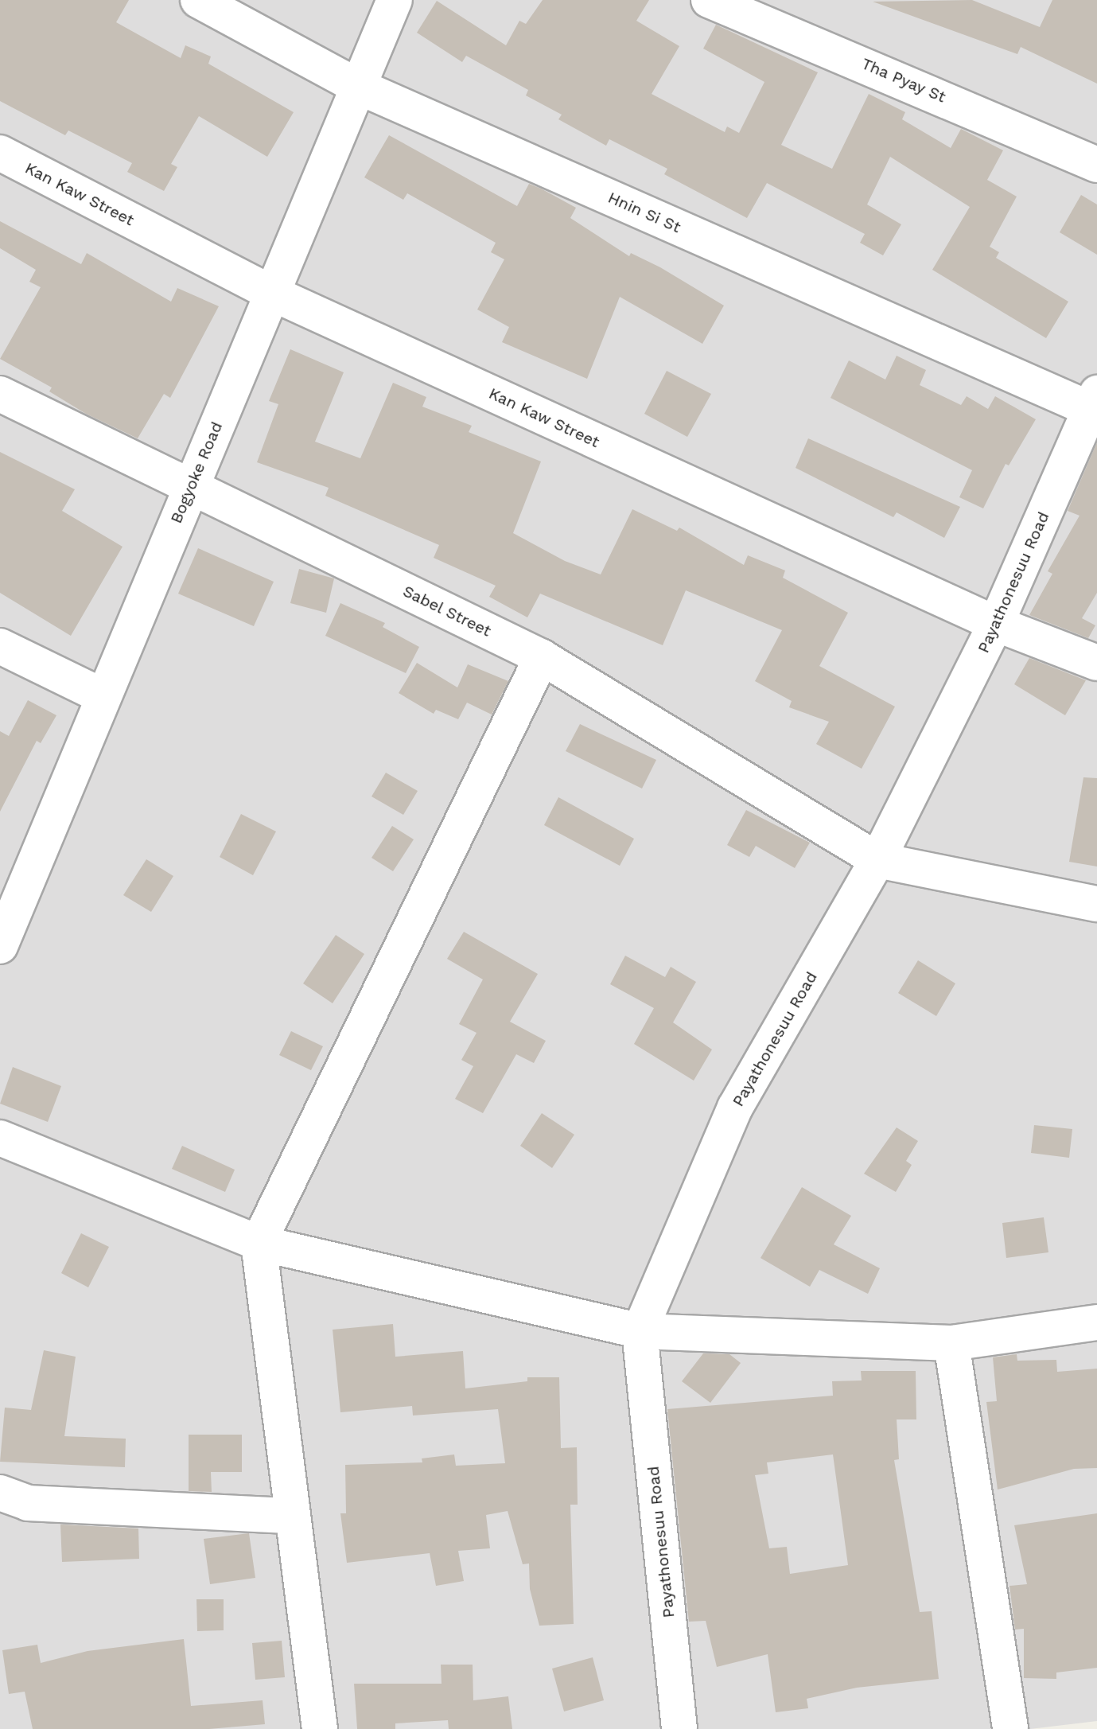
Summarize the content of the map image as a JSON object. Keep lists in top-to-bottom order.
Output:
{
  "streets": {
    "street": [
      "Tha Pyay St",
      "Kan Kaw Street",
      "Hnin Si St",
      "Bogyoke Road",
      "Payathonesuu Road",
      "Sabel Street"
    ]
  },
  "crossings": [
    ["Kan Kaw Street", "Bogyoke Road"],
    ["Kan Kaw Street", "Payathonesuu Road"],
    ["Hnin Si St", "Bogyoke Road"],
    ["Hnin Si St", "Payathonesuu Road"],
    ["Bogyoke Road", "Sabel Street"],
    ["Payathonesuu Road", "Sabel Street"]
  ]
}
